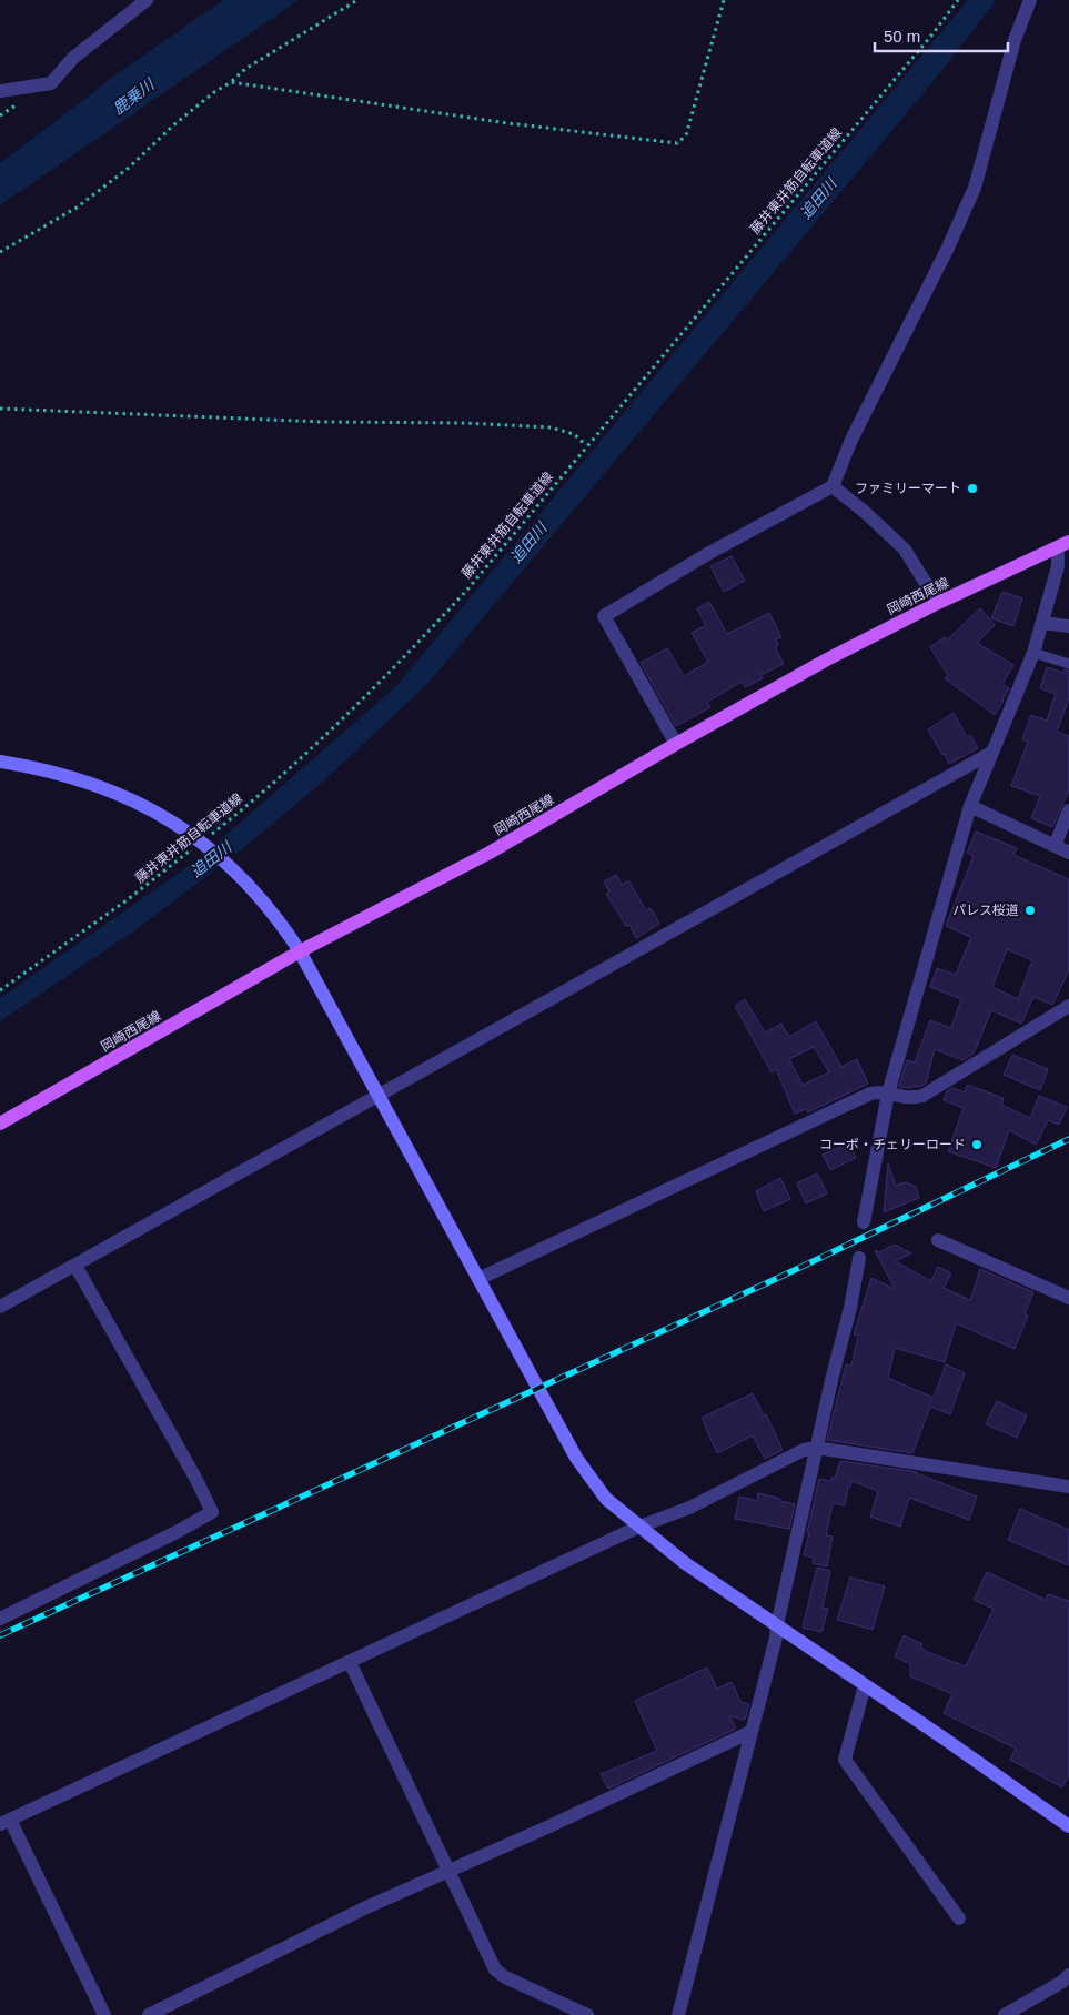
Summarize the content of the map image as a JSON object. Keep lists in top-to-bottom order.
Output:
{
  "streets": {
    "main road": ["岡崎西尾線"],
    "path": ["藤井東井筋自転車道線"]
  },
  "water": ["鹿乗川", "追田川"],
  "places": ["ファミリーマート", "パレス桜道", "コーポ・チェリーロード"],
  "scale_bar": "50 m"
}
